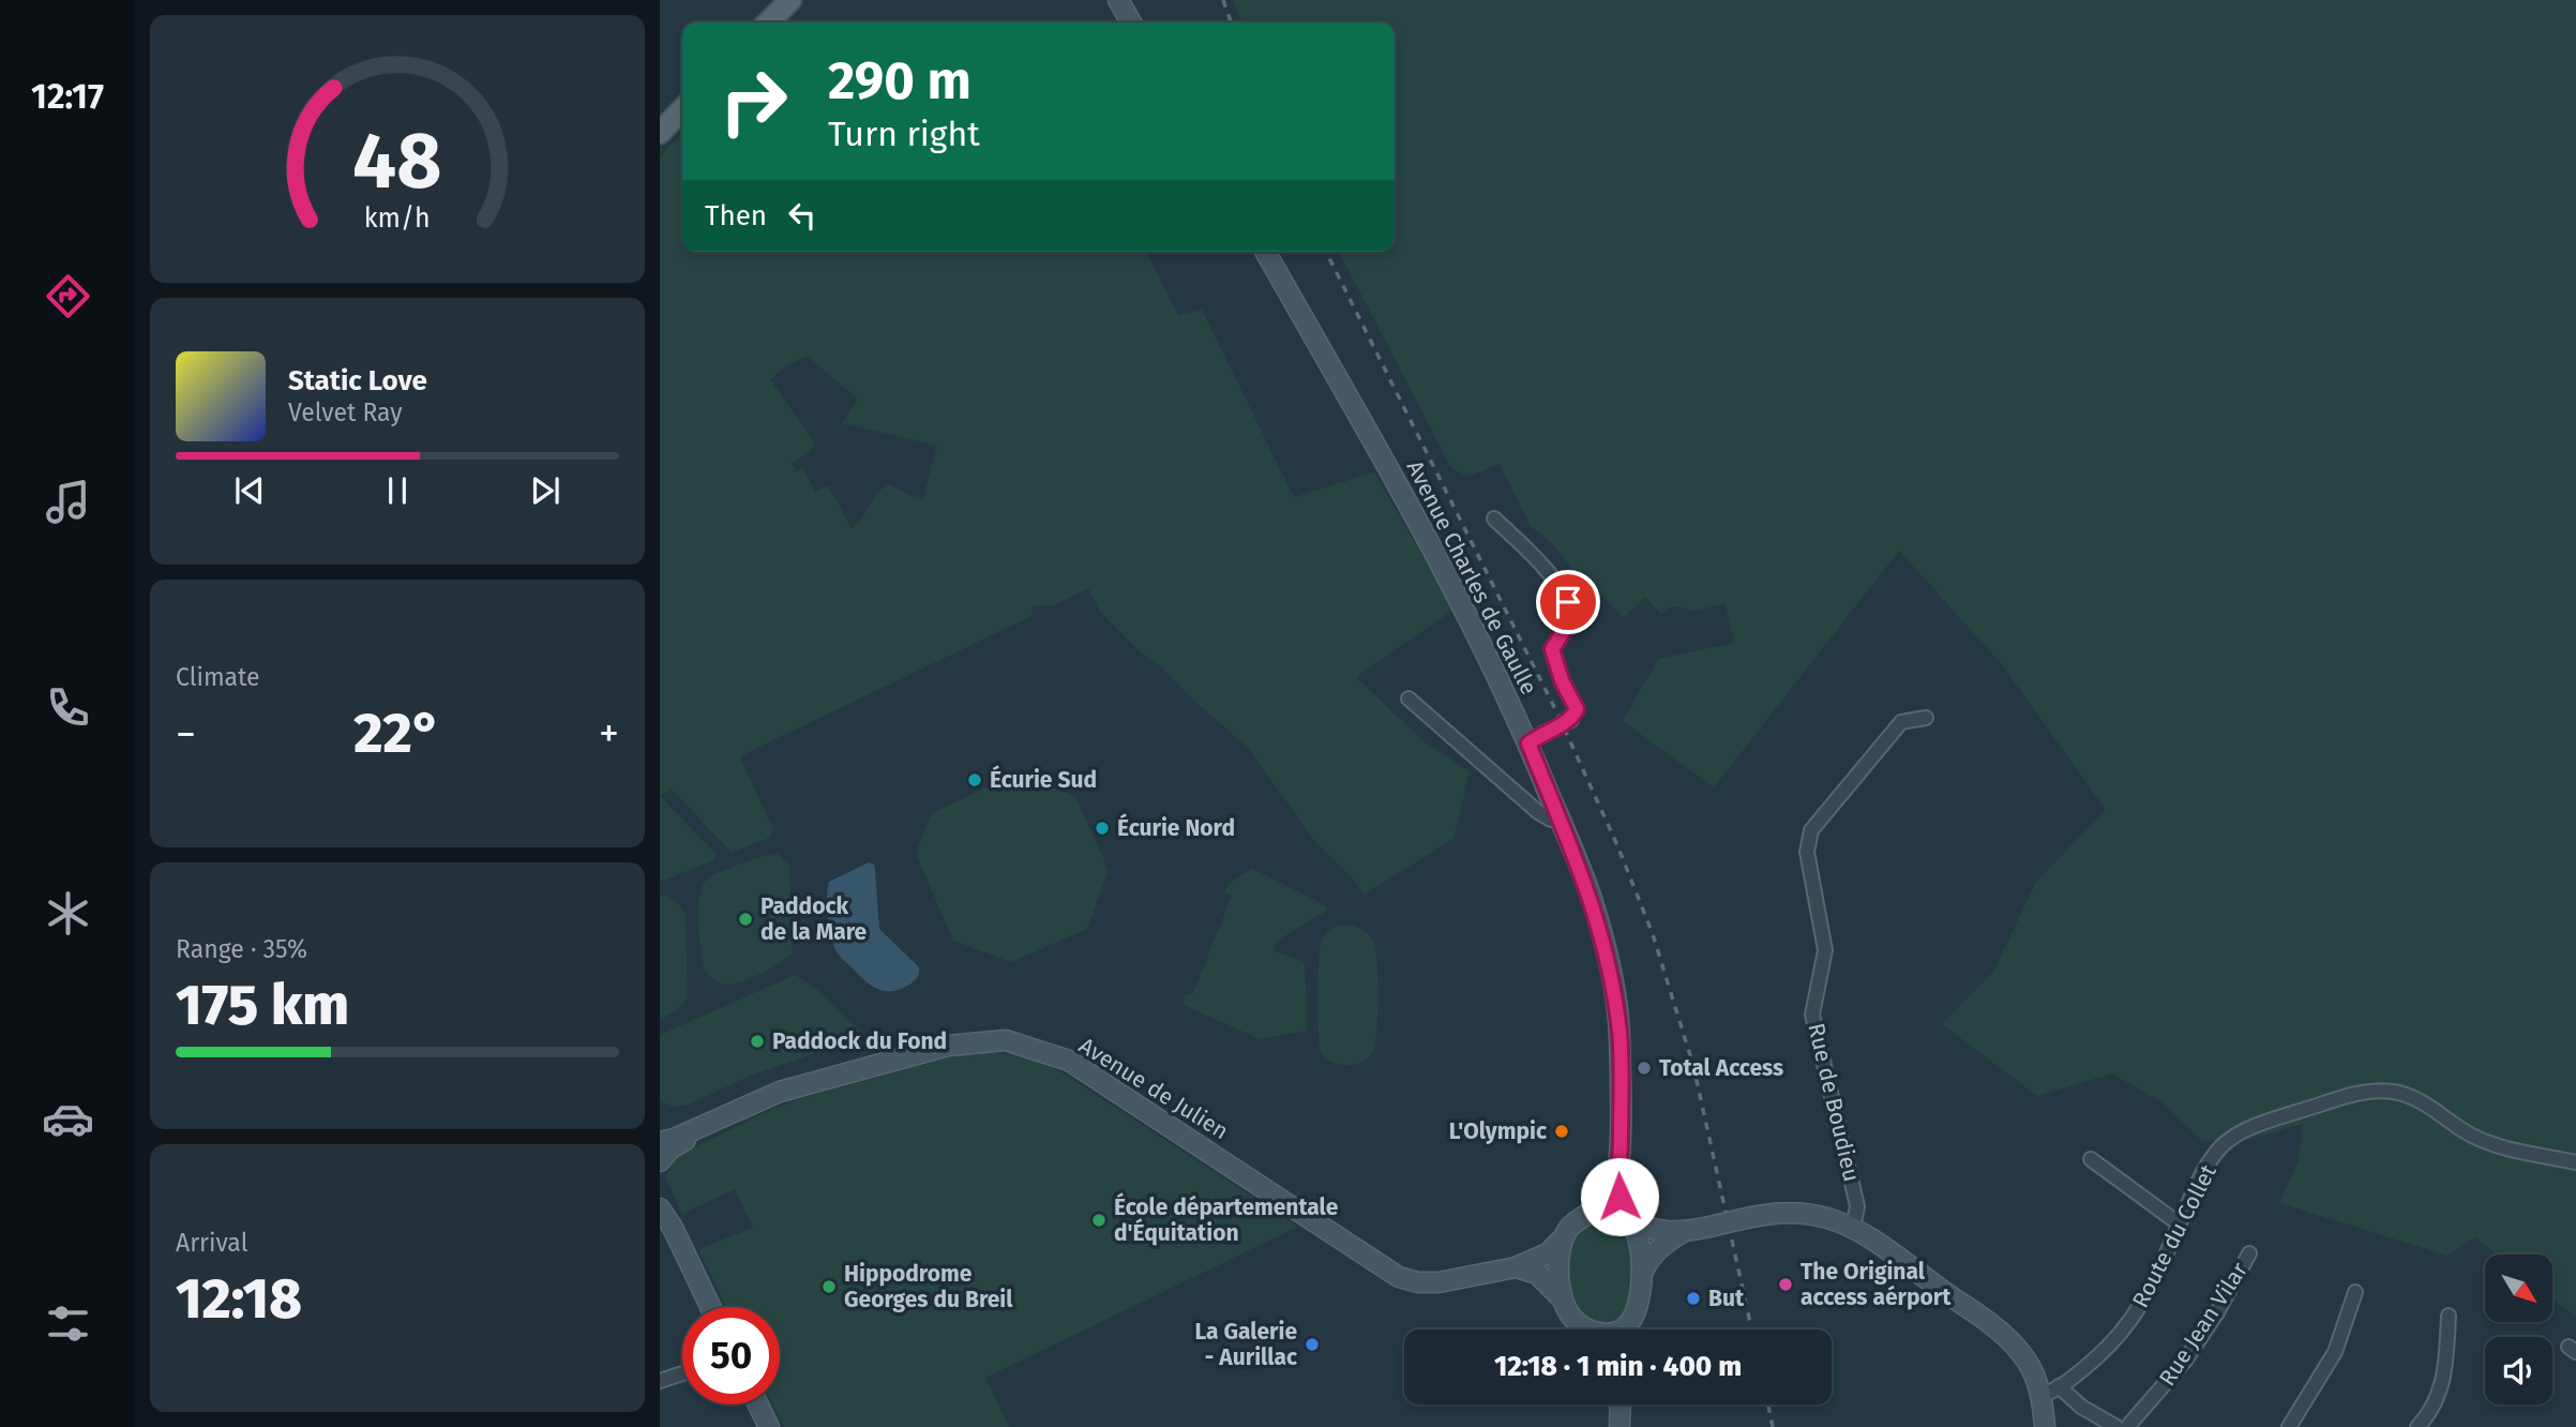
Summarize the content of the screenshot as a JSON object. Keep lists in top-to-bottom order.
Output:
{
  "streets": {
    "street": [
      "Avenue Charles de Gaulle",
      "Avenue de Julien",
      "Rue de Boudieu",
      "Route du Collet",
      "Rue Jean Vilar"
    ]
  },
  "places": [
    "Écurie Sud",
    "Écurie Nord",
    "Paddock de la Mare",
    "Paddock du Fond",
    "Total Access",
    "L'Olympic",
    "École départementale d'Équitation",
    "The Original access aérport",
    "Hippodrome Georges du Breil",
    "But",
    "La Galerie - Aurillac"
  ],
  "north": "bottom right",
  "page": {
    "tabs": "12:17",
    "turn": ["290 m", "Turn right"],
    "then": "Then",
    "song": ["Static Love", "Velvet Ray"],
    "tile": [
      "Climate",
      ["Range · 35%", "175 km"],
      ["Arrival", "12:18"]
    ],
    "heat": ["−", "22°", "+"],
    "limit": "50",
    "trip": "12:18 · 1 min · 400 m",
    "gauge": ["48", "km/h"]
  }
}
